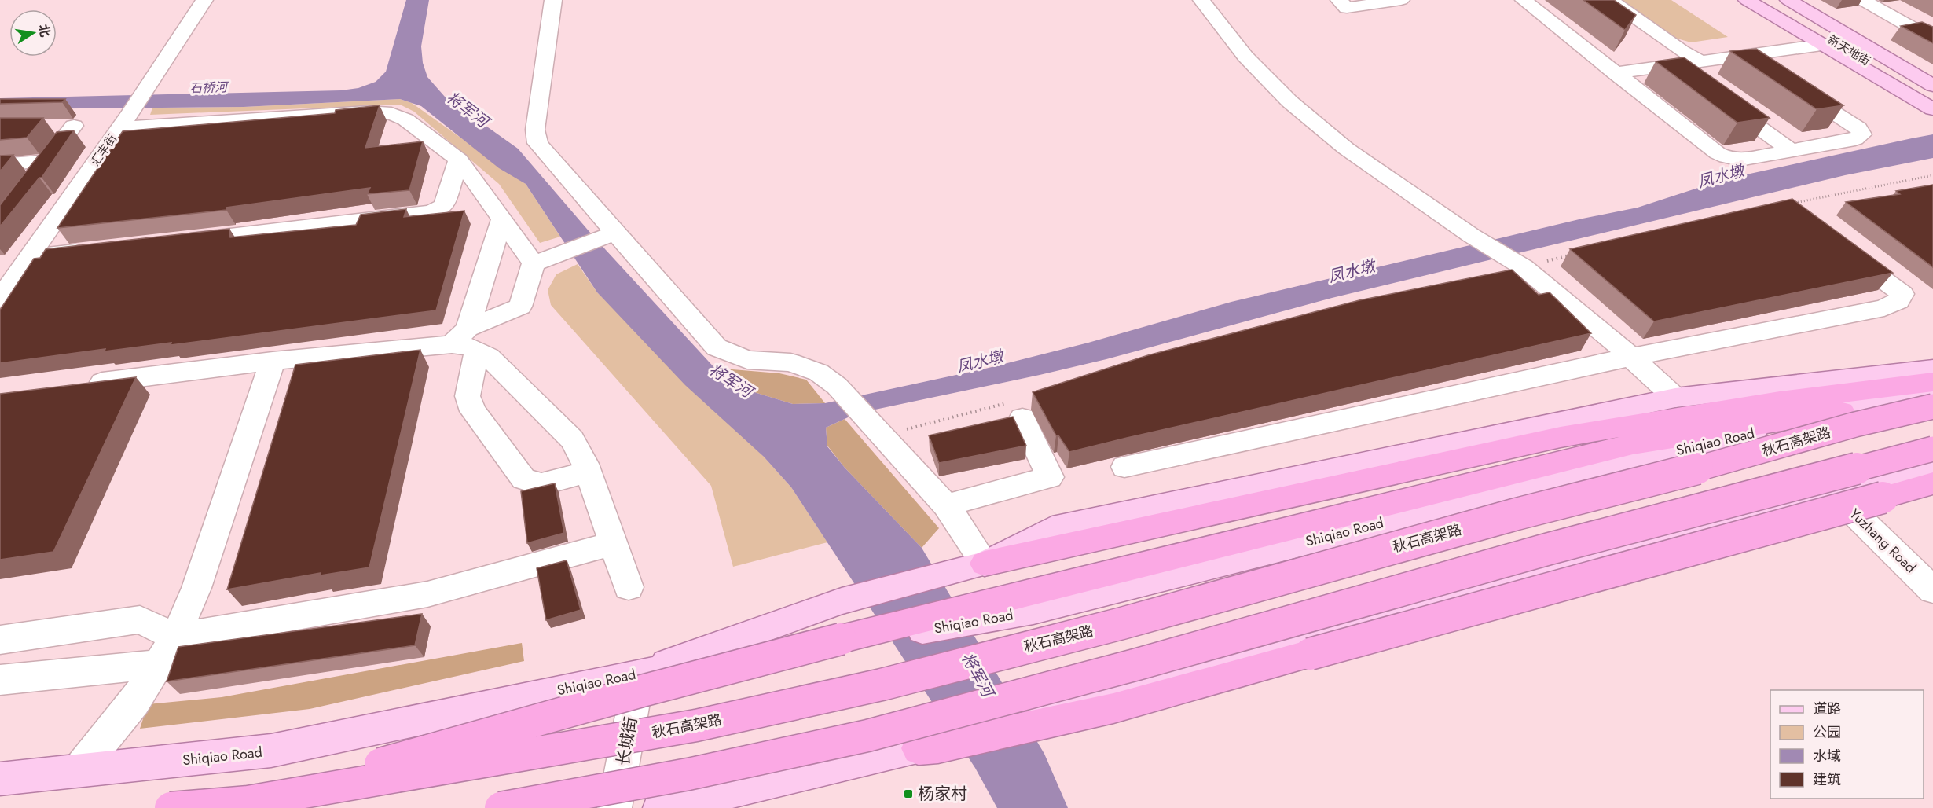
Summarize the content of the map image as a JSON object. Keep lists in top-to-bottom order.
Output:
{
  "streets": {
    "highway": ["秋石高架路"],
    "main road": ["新天地街", "Shiqiao Road"],
    "street": ["汇丰街", "Yuzhang Road", "长城街"]
  },
  "crossings": [
    ["Shiqiao Road", "长城街"]
  ],
  "water": ["石桥河", "将军河", "凤水墩"],
  "places": {
    "transit": ["杨家村"]
  },
  "legend": [
    "道路",
    "公园",
    "水域",
    "建筑"
  ],
  "north": "right"
}
